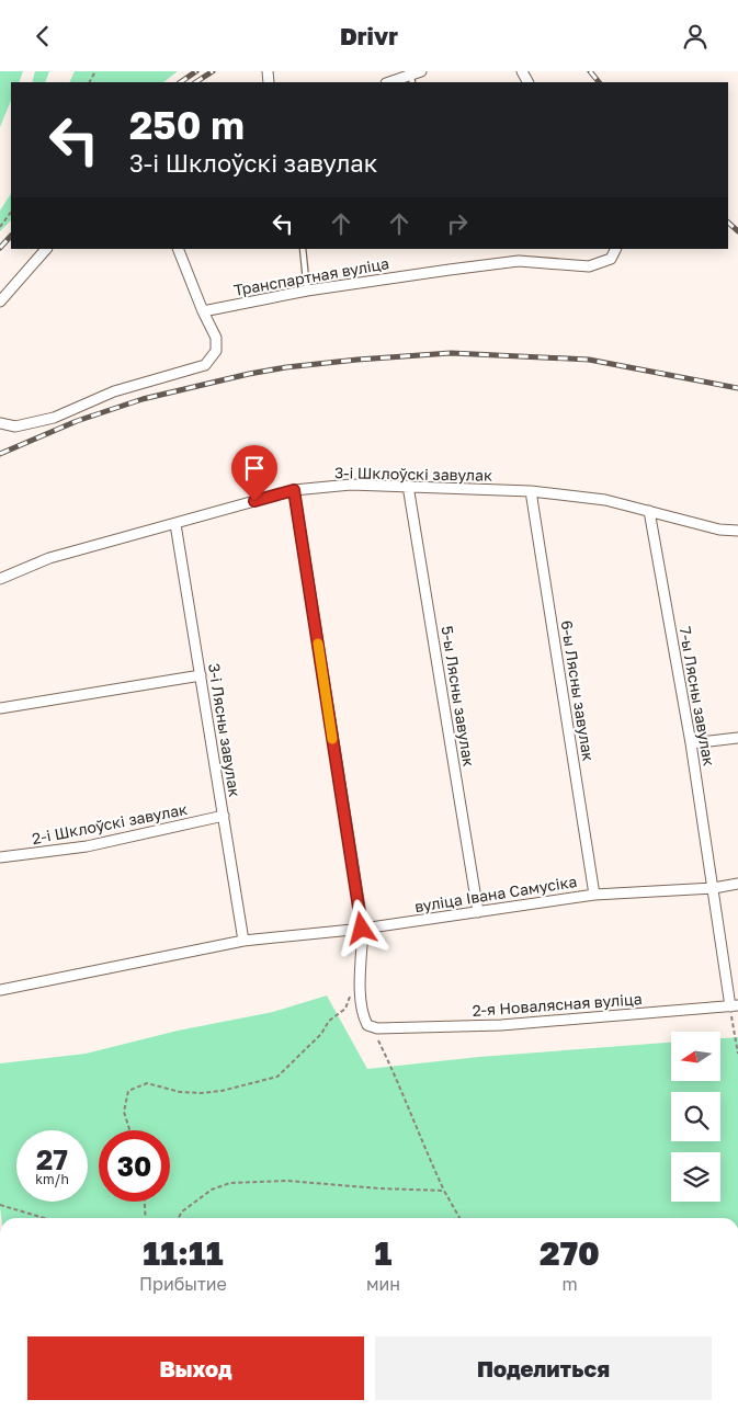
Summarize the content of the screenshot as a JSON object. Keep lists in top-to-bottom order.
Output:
{
  "streets": {
    "street": [
      "Транспартная вуліца",
      "3-і Шклоўскі завулак",
      "6-ы Лясны завулак",
      "5-ы Лясны завулак",
      "7-ы Лясны завулак",
      "3-і Лясны завулак",
      "2-і Шклоўскі завулак",
      "вуліца Івана Самусіка",
      "2-я Новалясная вуліца"
    ]
  },
  "crossings": [
    ["3-і Шклоўскі завулак", "6-ы Лясны завулак"],
    ["3-і Шклоўскі завулак", "5-ы Лясны завулак"],
    ["3-і Шклоўскі завулак", "7-ы Лясны завулак"],
    ["3-і Шклоўскі завулак", "3-і Лясны завулак"],
    ["6-ы Лясны завулак", "вуліца Івана Самусіка"],
    ["5-ы Лясны завулак", "вуліца Івана Самусіка"],
    ["7-ы Лясны завулак", "вуліца Івана Самусіка"],
    ["7-ы Лясны завулак", "2-я Новалясная вуліца"],
    ["3-і Лясны завулак", "2-і Шклоўскі завулак"],
    ["3-і Лясны завулак", "вуліца Івана Самусіка"]
  ],
  "north": "left",
  "page": {
    "header": "Drivr",
    "turn": ["250 m", "3-і Шклоўскі завулак"],
    "speed": "27 km/h",
    "limit": "30",
    "eta": [
      "11:11",
      "Прибытие",
      "1",
      "мин",
      "270",
      "m"
    ],
    "buttons": ["Выход", "Поделиться"]
  }
}
